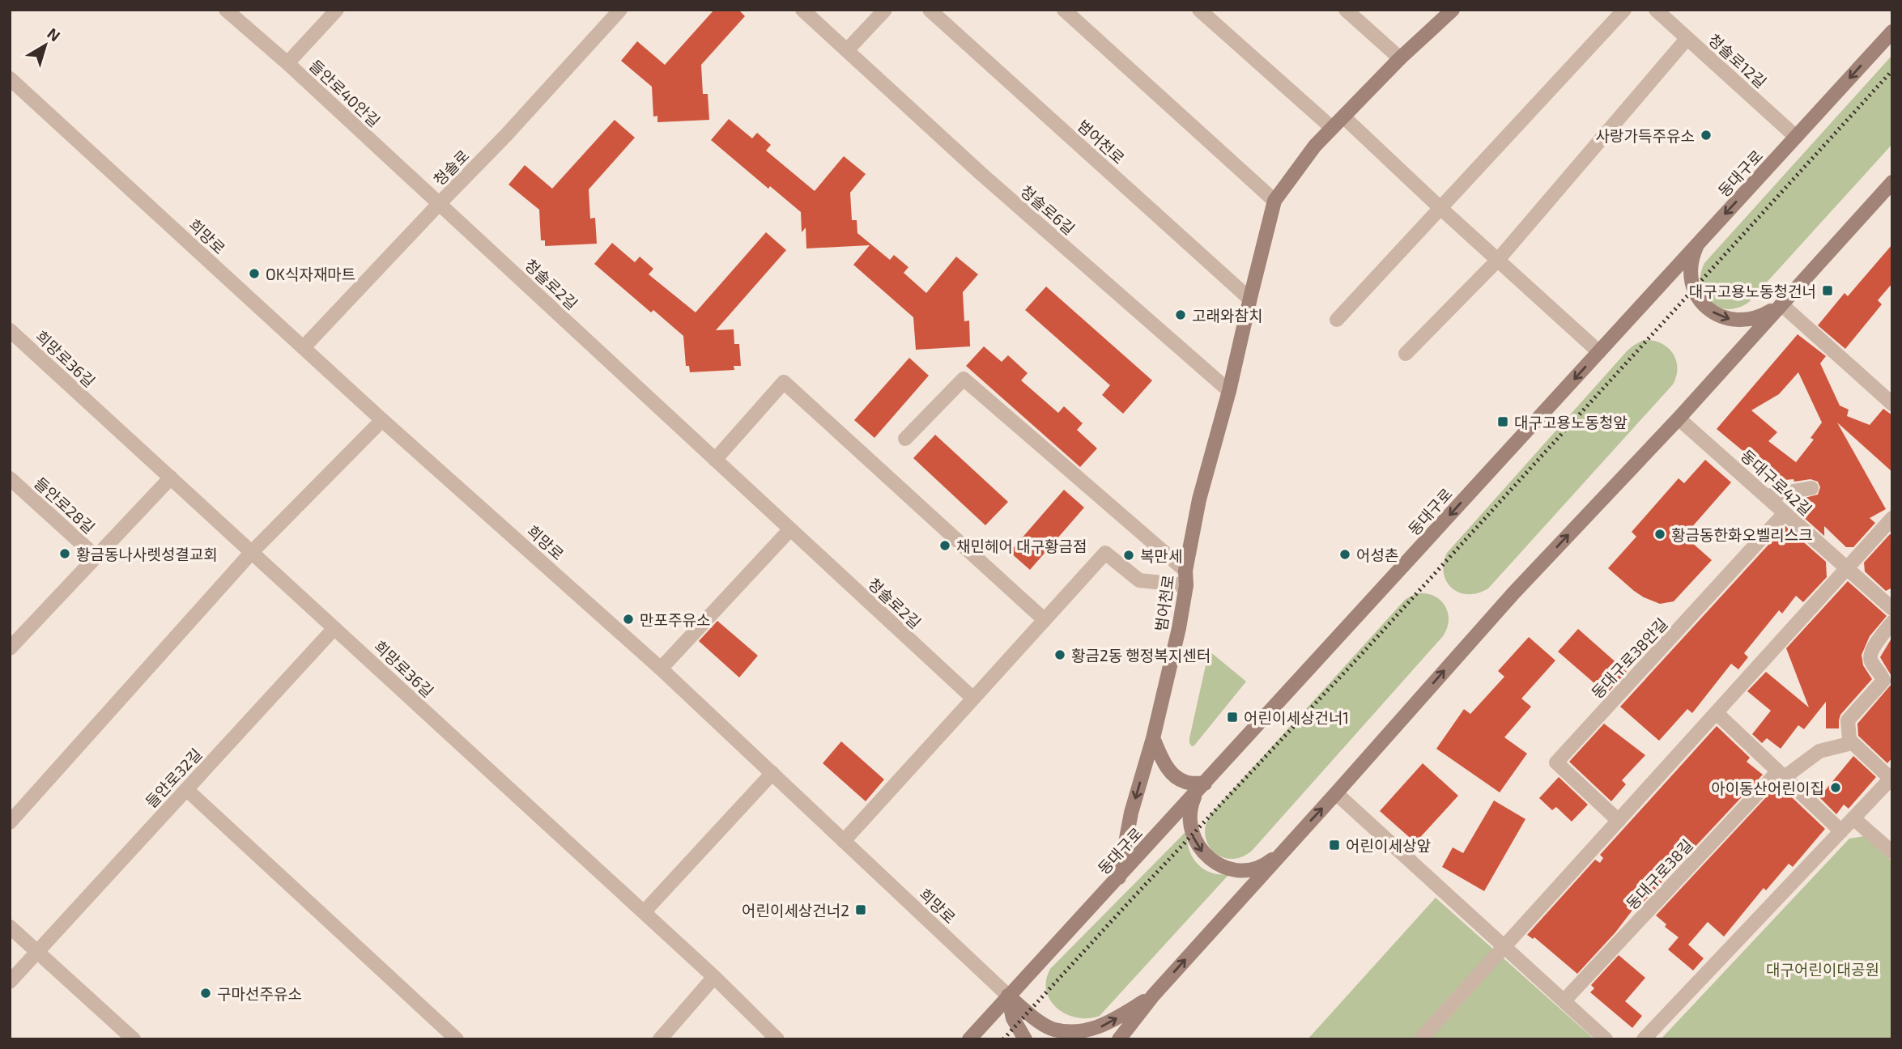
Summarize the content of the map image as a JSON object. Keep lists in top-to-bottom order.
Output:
{
  "streets": {
    "main road": ["범어천로", "동대구로"],
    "street": [
      "청솔로12길",
      "들안로40안길",
      "청솔로",
      "청솔로6길",
      "희망로",
      "청솔로2길",
      "희망로36길",
      "동대구로42길",
      "들안로28길",
      "동대구로38안길",
      "들안로32길",
      "동대구로38길"
    ]
  },
  "crossings": [
    ["청솔로12길", "동대구로"],
    ["들안로40안길", "청솔로"],
    ["들안로40안길", "청솔로2길"],
    ["범어천로", "동대구로"],
    ["범어천로", "청솔로6길"],
    ["청솔로", "희망로"],
    ["청솔로", "청솔로2길"],
    ["동대구로", "희망로"],
    ["희망로36길", "들안로32길"],
    ["동대구로42길", "동대구로38안길"]
  ],
  "parks": ["대구어린이대공원"],
  "places": {
    "other": [
      "사랑가득주유소",
      "OK식자재마트",
      "고래와참치",
      "황금동한화오벨리스크",
      "채민헤어 대구황금점",
      "황금동나사렛성결교회",
      "어성촌",
      "복만세",
      "만포주유소",
      "황금2동 행정복지센터",
      "아이동산어린이집",
      "구마선주유소"
    ],
    "transit": [
      "대구고용노동청건너",
      "대구고용노동청앞",
      "어린이세상건너1",
      "어린이세상앞",
      "어린이세상건너2"
    ]
  },
  "north": "top right"
}
